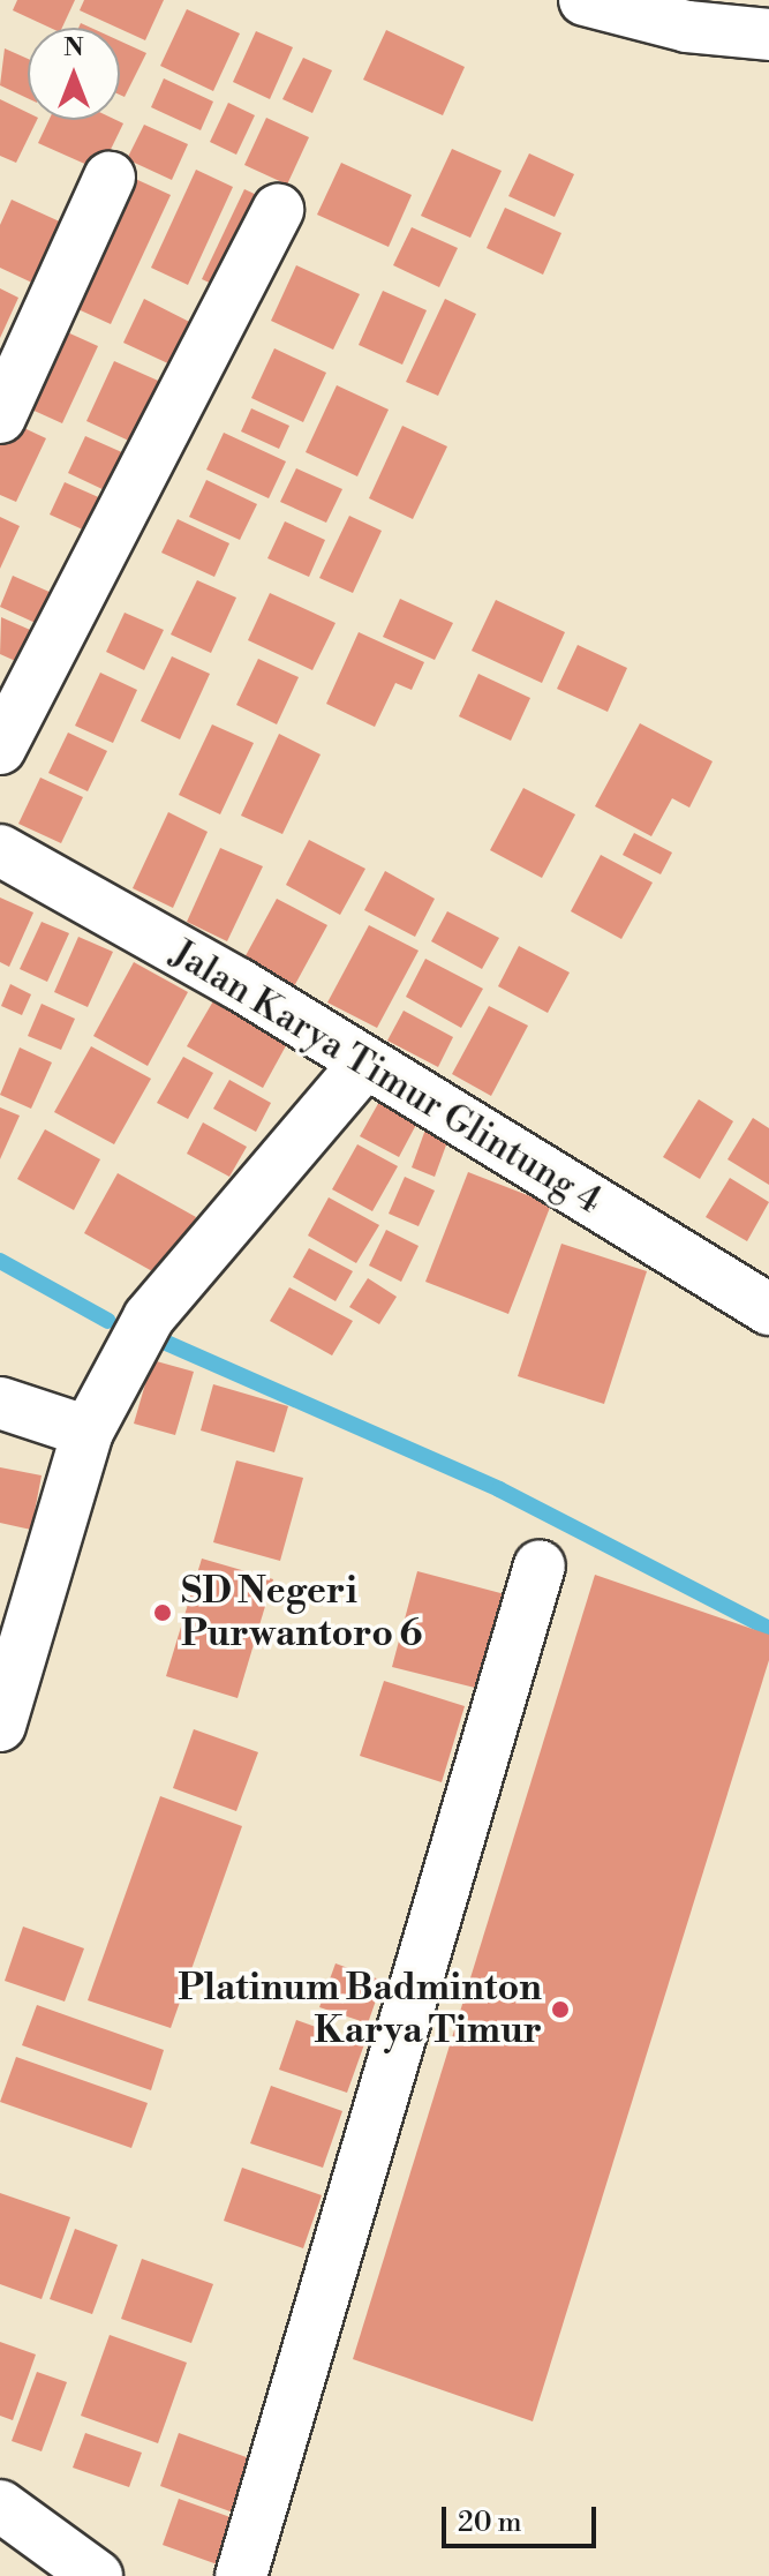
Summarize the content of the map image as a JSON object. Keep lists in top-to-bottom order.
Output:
{
  "streets": {
    "street": ["Jalan Karya Timur Glintung 4"]
  },
  "places": ["SD Negeri Purwantoro 6", "Platinum Badminton Karya Timur"],
  "scale_bar": "20 m",
  "north": "top"
}
